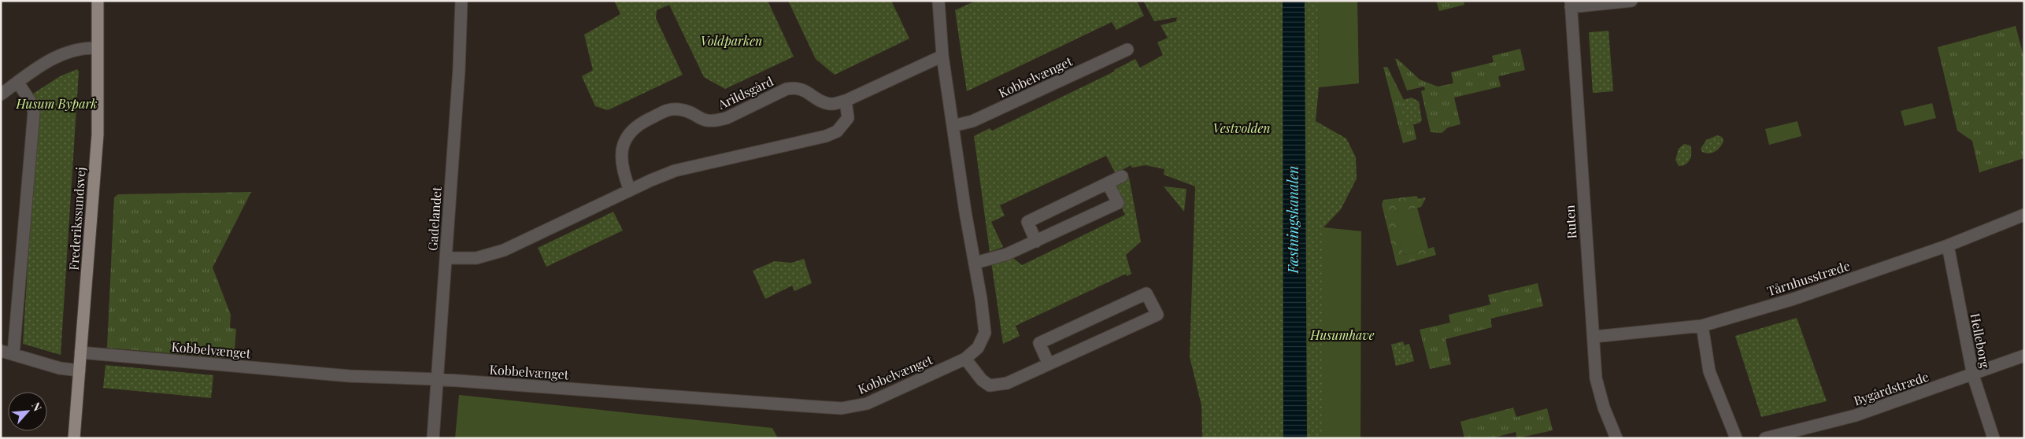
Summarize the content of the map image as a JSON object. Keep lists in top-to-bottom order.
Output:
{
  "streets": {
    "main road": ["Frederikssundsvej"],
    "street": [
      "Kobbelvænget",
      "Arildsgård",
      "Gadelandet",
      "Ruten",
      "Tårnhusstræde",
      "Helleborg",
      "Bygårdstræde"
    ]
  },
  "crossings": [
    ["Kobbelvænget", "Arildsgård"],
    ["Kobbelvænget", "Frederikssundsvej"],
    ["Kobbelvænget", "Gadelandet"],
    ["Ruten", "Tårnhusstræde"],
    ["Tårnhusstræde", "Helleborg"],
    ["Helleborg", "Bygårdstræde"]
  ],
  "water": ["Fæstningskanalen"],
  "parks": [
    "Voldparken",
    "Husum Bypark",
    "Vestvolden",
    "Husumhave"
  ],
  "north": "top right"
}
